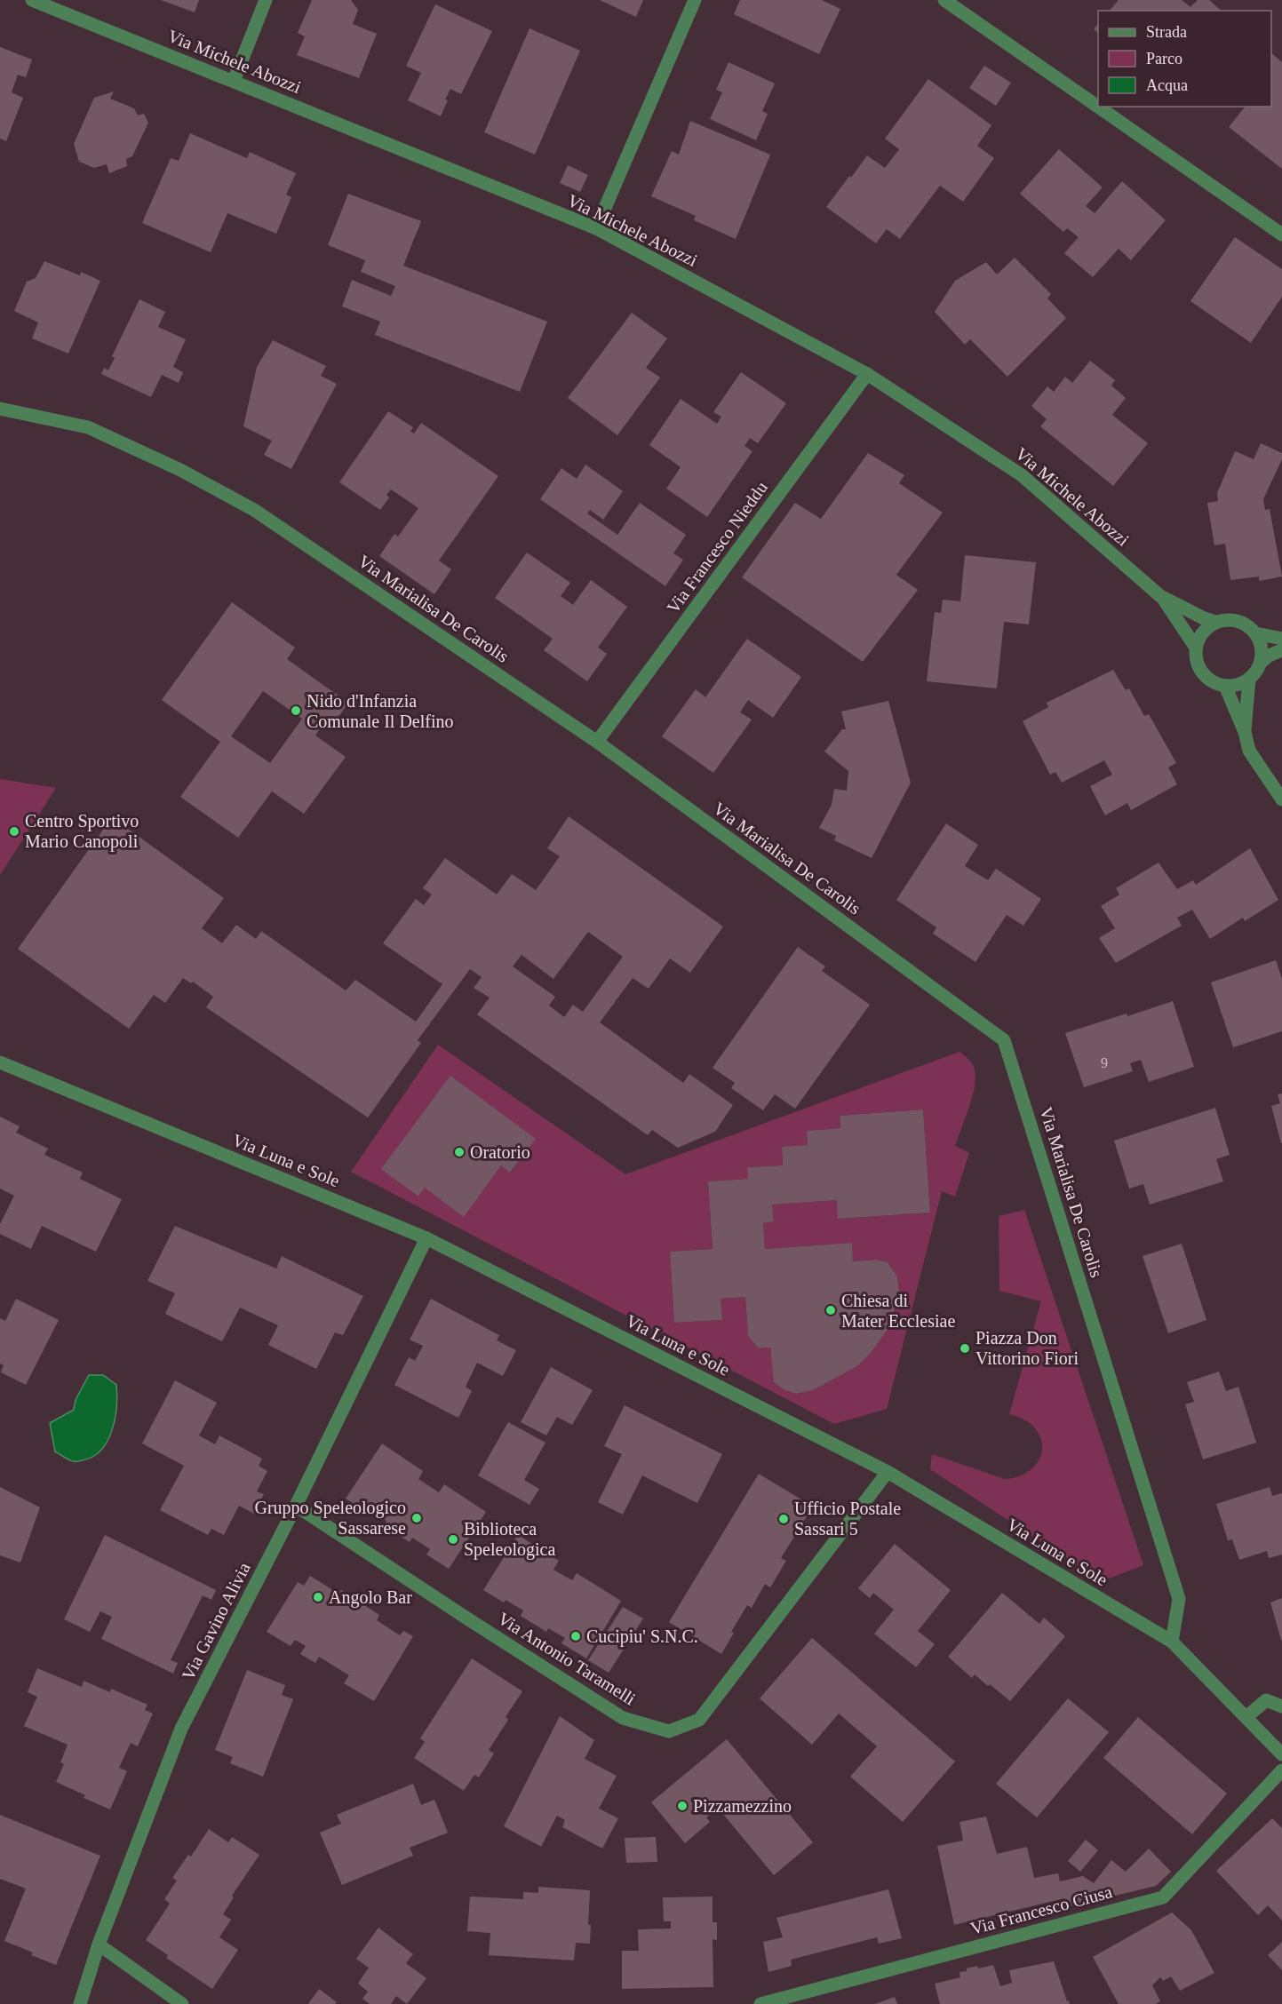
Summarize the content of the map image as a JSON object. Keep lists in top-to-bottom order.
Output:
{
  "streets": {
    "street": [
      "Via Michele Abozzi",
      "Via Francesco Nieddu",
      "Via Marialisa De Carolis",
      "Via Luna e Sole",
      "Via Gavino Alivia",
      "Via Antonio Taramelli",
      "Via Francesco Ciusa"
    ]
  },
  "crossings": [
    ["Via Michele Abozzi", "Via Francesco Nieddu"],
    ["Via Francesco Nieddu", "Via Marialisa De Carolis"],
    ["Via Marialisa De Carolis", "Via Luna e Sole"],
    ["Via Luna e Sole", "Via Gavino Alivia"],
    ["Via Luna e Sole", "Via Antonio Taramelli"],
    ["Via Gavino Alivia", "Via Antonio Taramelli"]
  ],
  "places": [
    "Nido d'Infanzia Comunale Il Delfino",
    "Centro Sportivo Mario Canopoli",
    "Oratorio",
    "Chiesa di Mater Ecclesiae",
    "Piazza Don Vittorino Fiori",
    "Gruppo Speleologico Sassarese",
    "Ufficio Postale Sassari 5",
    "Biblioteca Speleologica",
    "Angolo Bar",
    "Cucipiu' S.N.C.",
    "Pizzamezzino"
  ],
  "house_numbers": ["9"],
  "legend": ["Strada", "Parco", "Acqua"]
}
